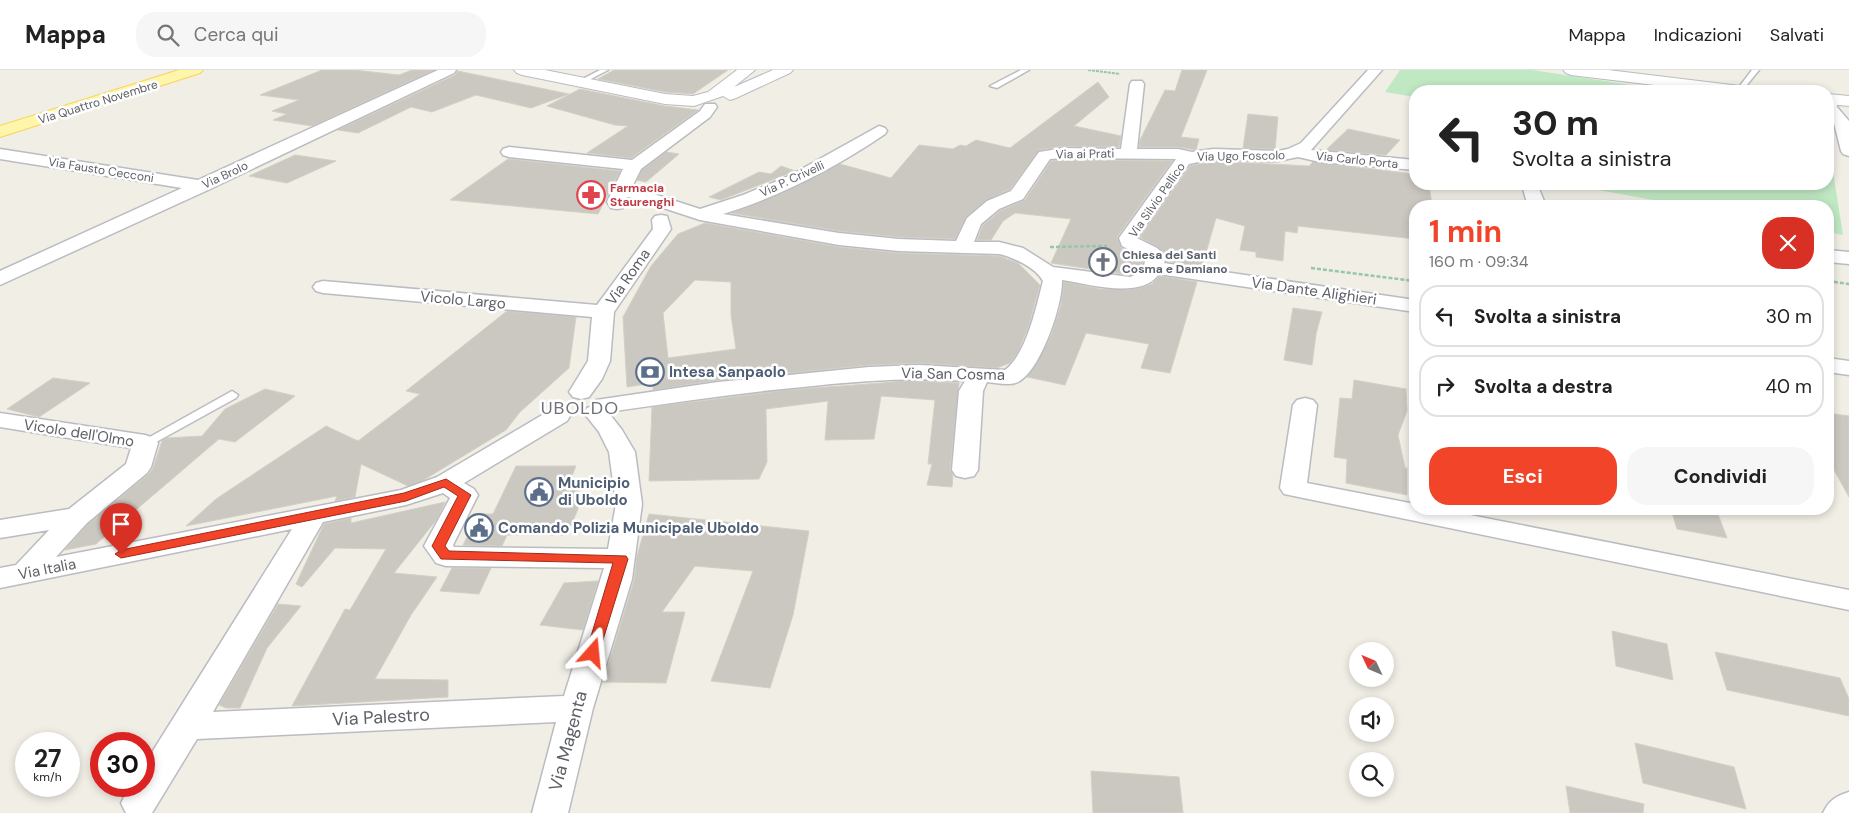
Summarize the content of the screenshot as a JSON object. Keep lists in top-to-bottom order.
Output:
{
  "streets": {
    "main road": ["Via Quattro Novembre"],
    "street": [
      "Via ai Prati",
      "Via Ugo Foscolo",
      "Via Carlo Porta",
      "Via Fausto Cecconi",
      "Via Brolo",
      "Via P. Crivelli",
      "Via Silvio Pellico",
      "Via Roma",
      "Via Dante Alighieri",
      "Vicolo Largo",
      "Via San Cosma",
      "Vicolo dell'Olmo",
      "Via Italia",
      "Via Palestro",
      "Via Magenta"
    ]
  },
  "crossings": [
    ["Via ai Prati", "Via Ugo Foscolo"],
    ["Via ai Prati", "Via Silvio Pellico"],
    ["Via Ugo Foscolo", "Via Carlo Porta"],
    ["Via Ugo Foscolo", "Via Silvio Pellico"],
    ["Via Fausto Cecconi", "Via Brolo"],
    ["Via Silvio Pellico", "Via Dante Alighieri"],
    ["Via Roma", "Vicolo Largo"],
    ["Via Roma", "Via San Cosma"],
    ["Via Roma", "Via Magenta"],
    ["Via San Cosma", "Via Italia"],
    ["Via San Cosma", "Via Magenta"],
    ["Vicolo dell'Olmo", "Via Italia"],
    ["Via Palestro", "Via Magenta"]
  ],
  "districts": ["UBOLDO"],
  "places": {
    "pharmacy": ["Farmacia Staurenghi"],
    "church": ["Chiesa dei Santi Cosma e Damiano"],
    "bank": ["Intesa Sanpaolo"],
    "public building": ["Municipio di Uboldo", "Comando Polizia Municipale Uboldo"]
  },
  "north": "top left",
  "page": {
    "header": "Mappa",
    "search": "Cerca qui",
    "nav": ["Mappa", "Indicazioni", "Salvati"],
    "turn": ["30 m", "Svolta a sinistra"],
    "heading": ["1 min", "160 m · 09:34"],
    "list": [
      {
        "name": "Svolta a sinistra",
        "value": "30 m"
      },
      {
        "name": "Svolta a destra",
        "value": "40 m"
      }
    ],
    "buttons": ["Esci", "Condividi"],
    "speed": "27 km/h",
    "limit": "30"
  }
}
